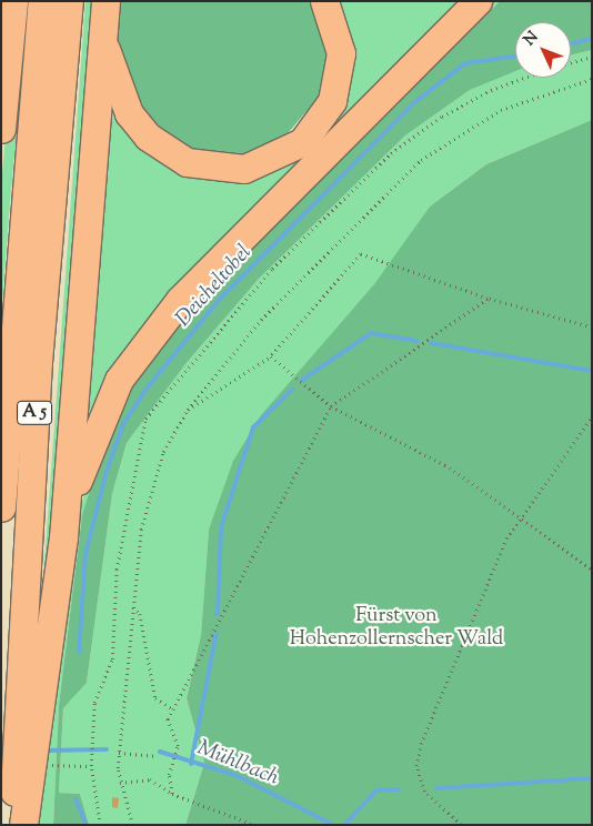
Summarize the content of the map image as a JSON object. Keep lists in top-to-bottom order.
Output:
{
  "streets": {
    "highway": ["A 5"]
  },
  "water": ["Deicheltobel", "Mühlbach"],
  "parks": ["Fürst von Hohenzollernscher Wald"],
  "north": "top left"
}
